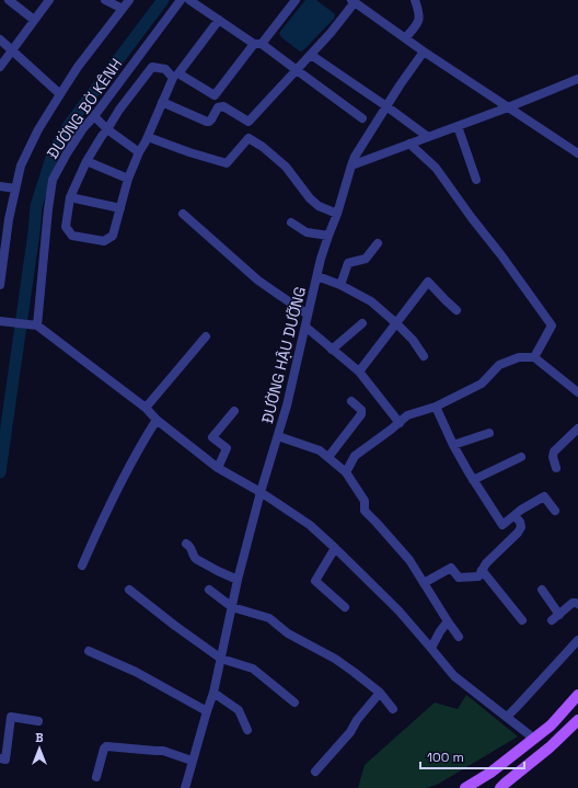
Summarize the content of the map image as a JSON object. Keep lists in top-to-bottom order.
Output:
{
  "streets": {
    "street": ["ĐƯỜNG BỜ KÊNH", "ĐƯỜNG HẬU DƯỠNG"]
  },
  "scale_bar": "100 m",
  "north": "top"
}
